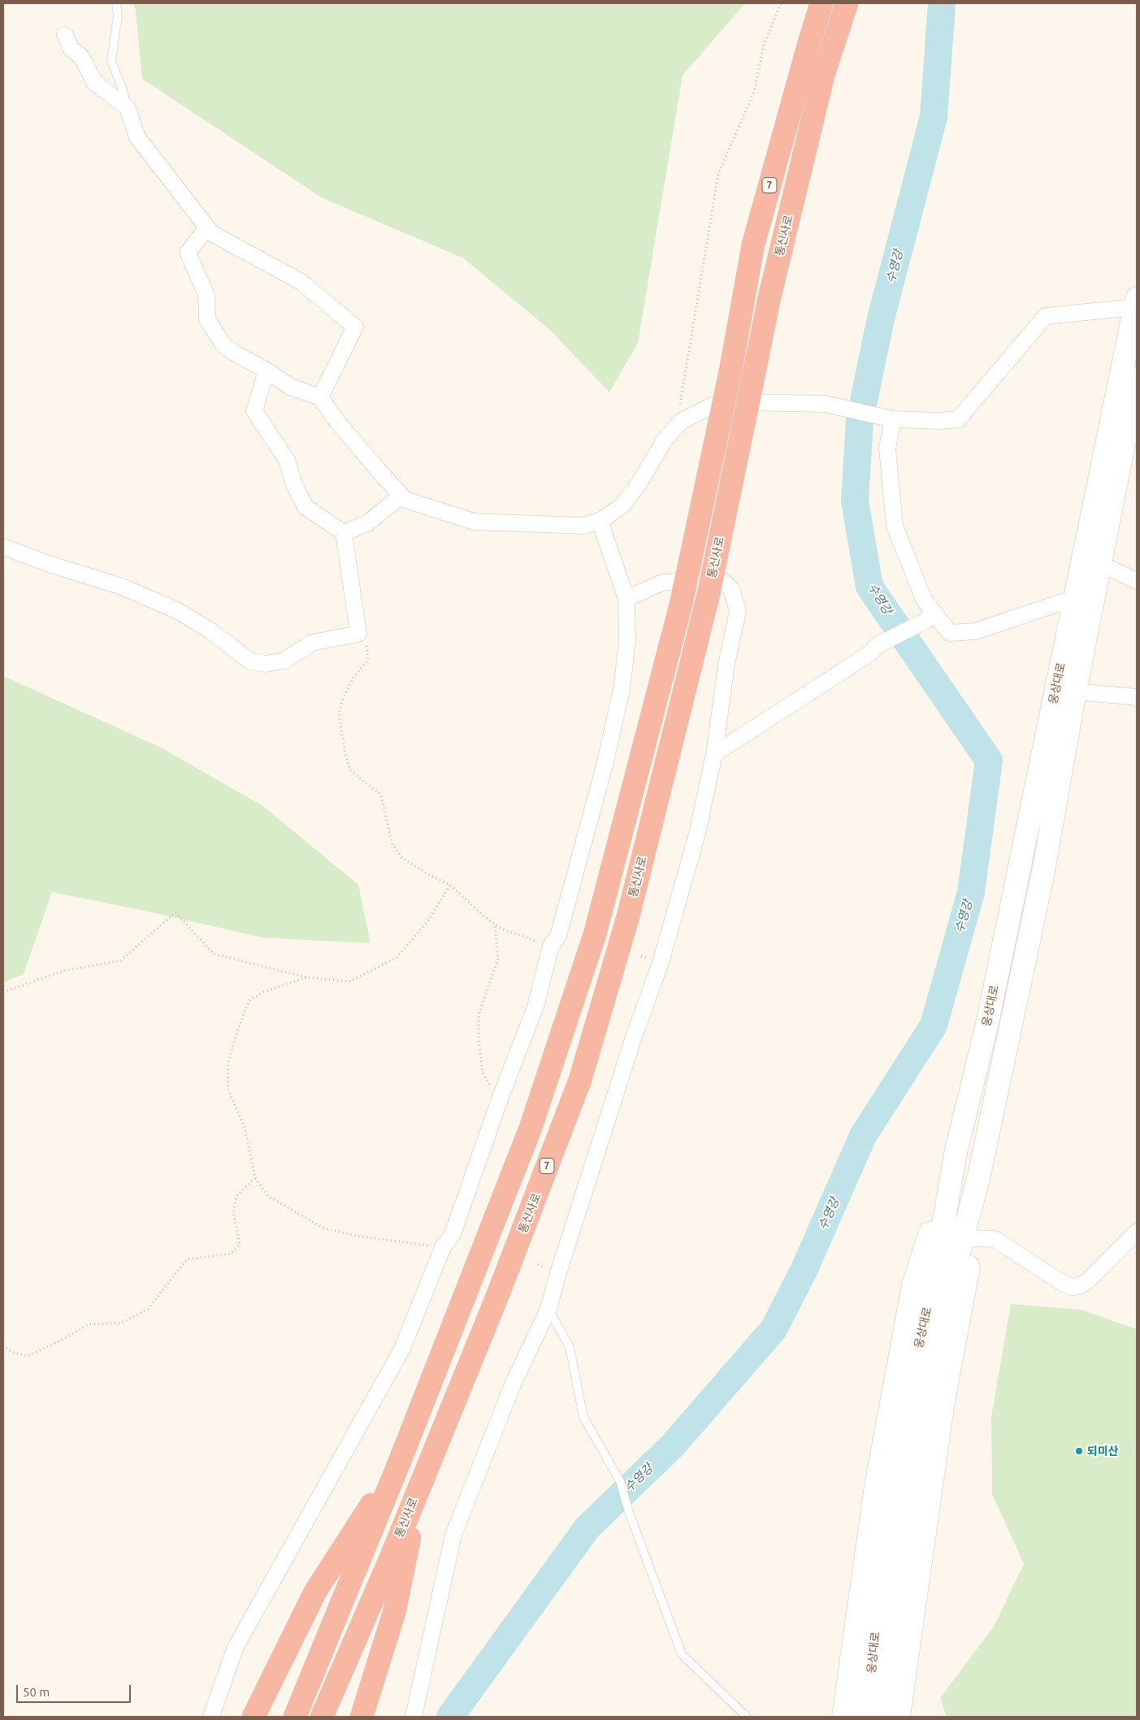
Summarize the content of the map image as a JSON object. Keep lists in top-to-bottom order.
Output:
{
  "streets": {
    "highway": ["7", "통신사로"],
    "main road": ["웅상대로"]
  },
  "water": ["수영강"],
  "places": ["되미산"],
  "scale_bar": "50 m"
}
